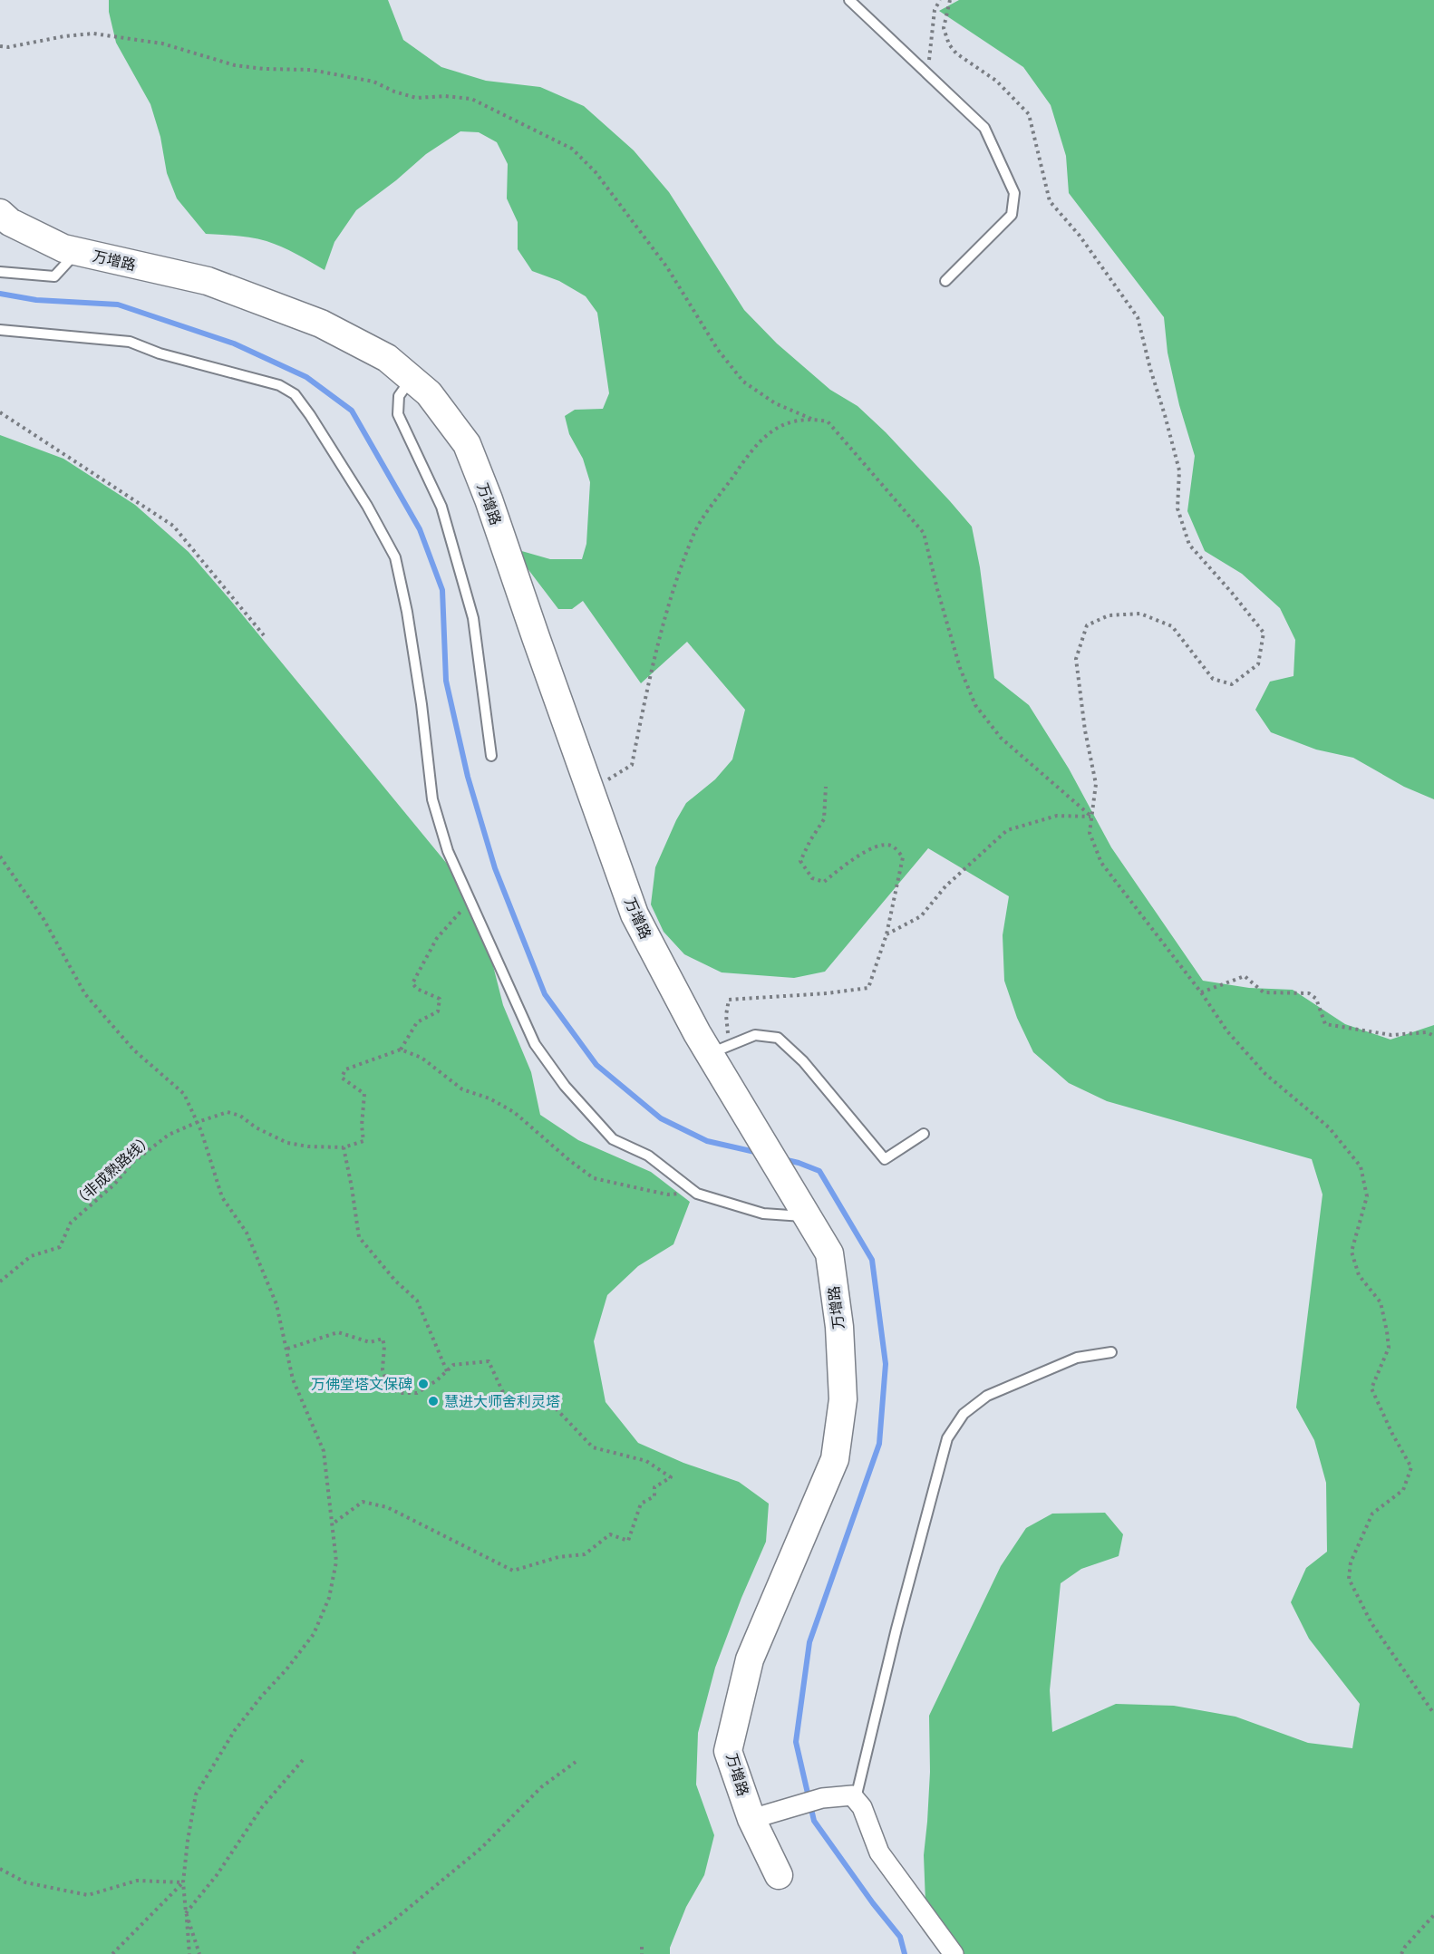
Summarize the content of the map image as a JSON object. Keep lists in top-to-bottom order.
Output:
{
  "streets": {
    "street": ["万增路"],
    "path": ["（非成熟路线）"]
  },
  "places": ["万佛堂塔文保碑", "慧进大师舍利灵塔"]
}
